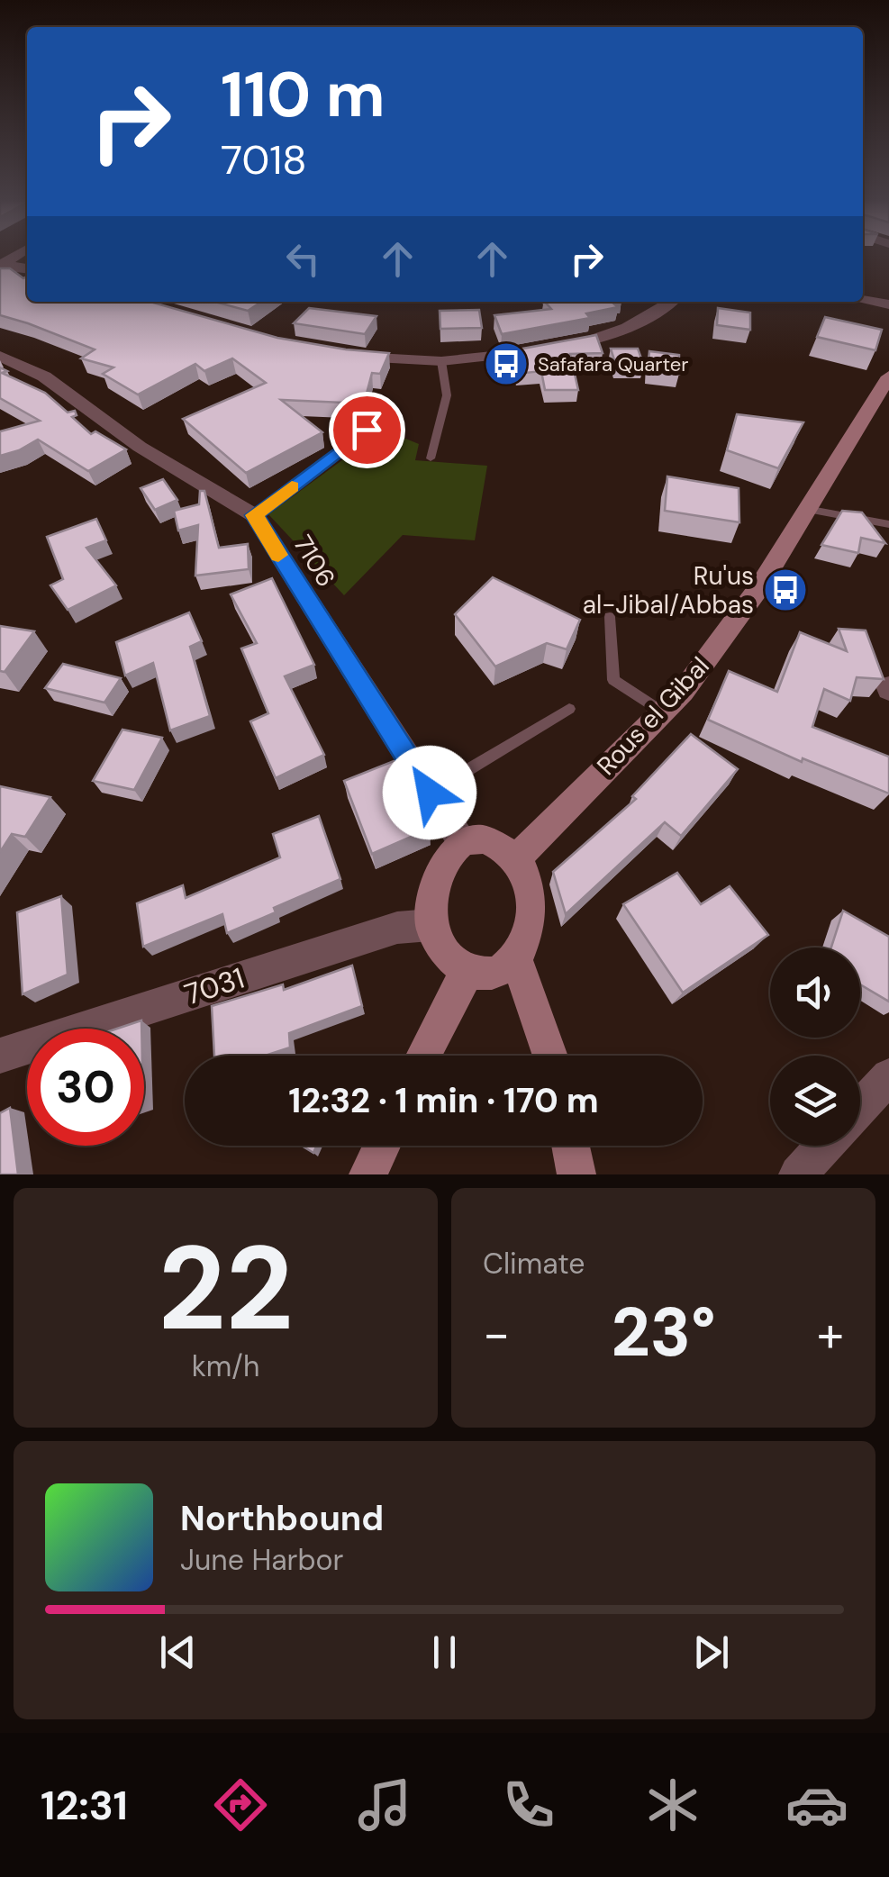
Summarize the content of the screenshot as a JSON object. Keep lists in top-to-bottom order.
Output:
{
  "streets": {
    "street": ["7106", "Rous el Gibal", "7031"]
  },
  "crossings": [
    ["7106", "Rous el Gibal"],
    ["7106", "7031"],
    ["Rous el Gibal", "7031"]
  ],
  "places": {
    "bus stop": ["Safafara Quarter", "Ru'us al-Jibal/Abbas"]
  },
  "page": {
    "turn": ["110 m", "7018"],
    "limit": "30",
    "trip": "12:32 · 1 min · 170 m",
    "tile": [
      ["22", "km/h"],
      "Climate"
    ],
    "heat": ["−", "23°", "+"],
    "song": ["Northbound", "June Harbor"],
    "tabs": "12:31"
  }
}
